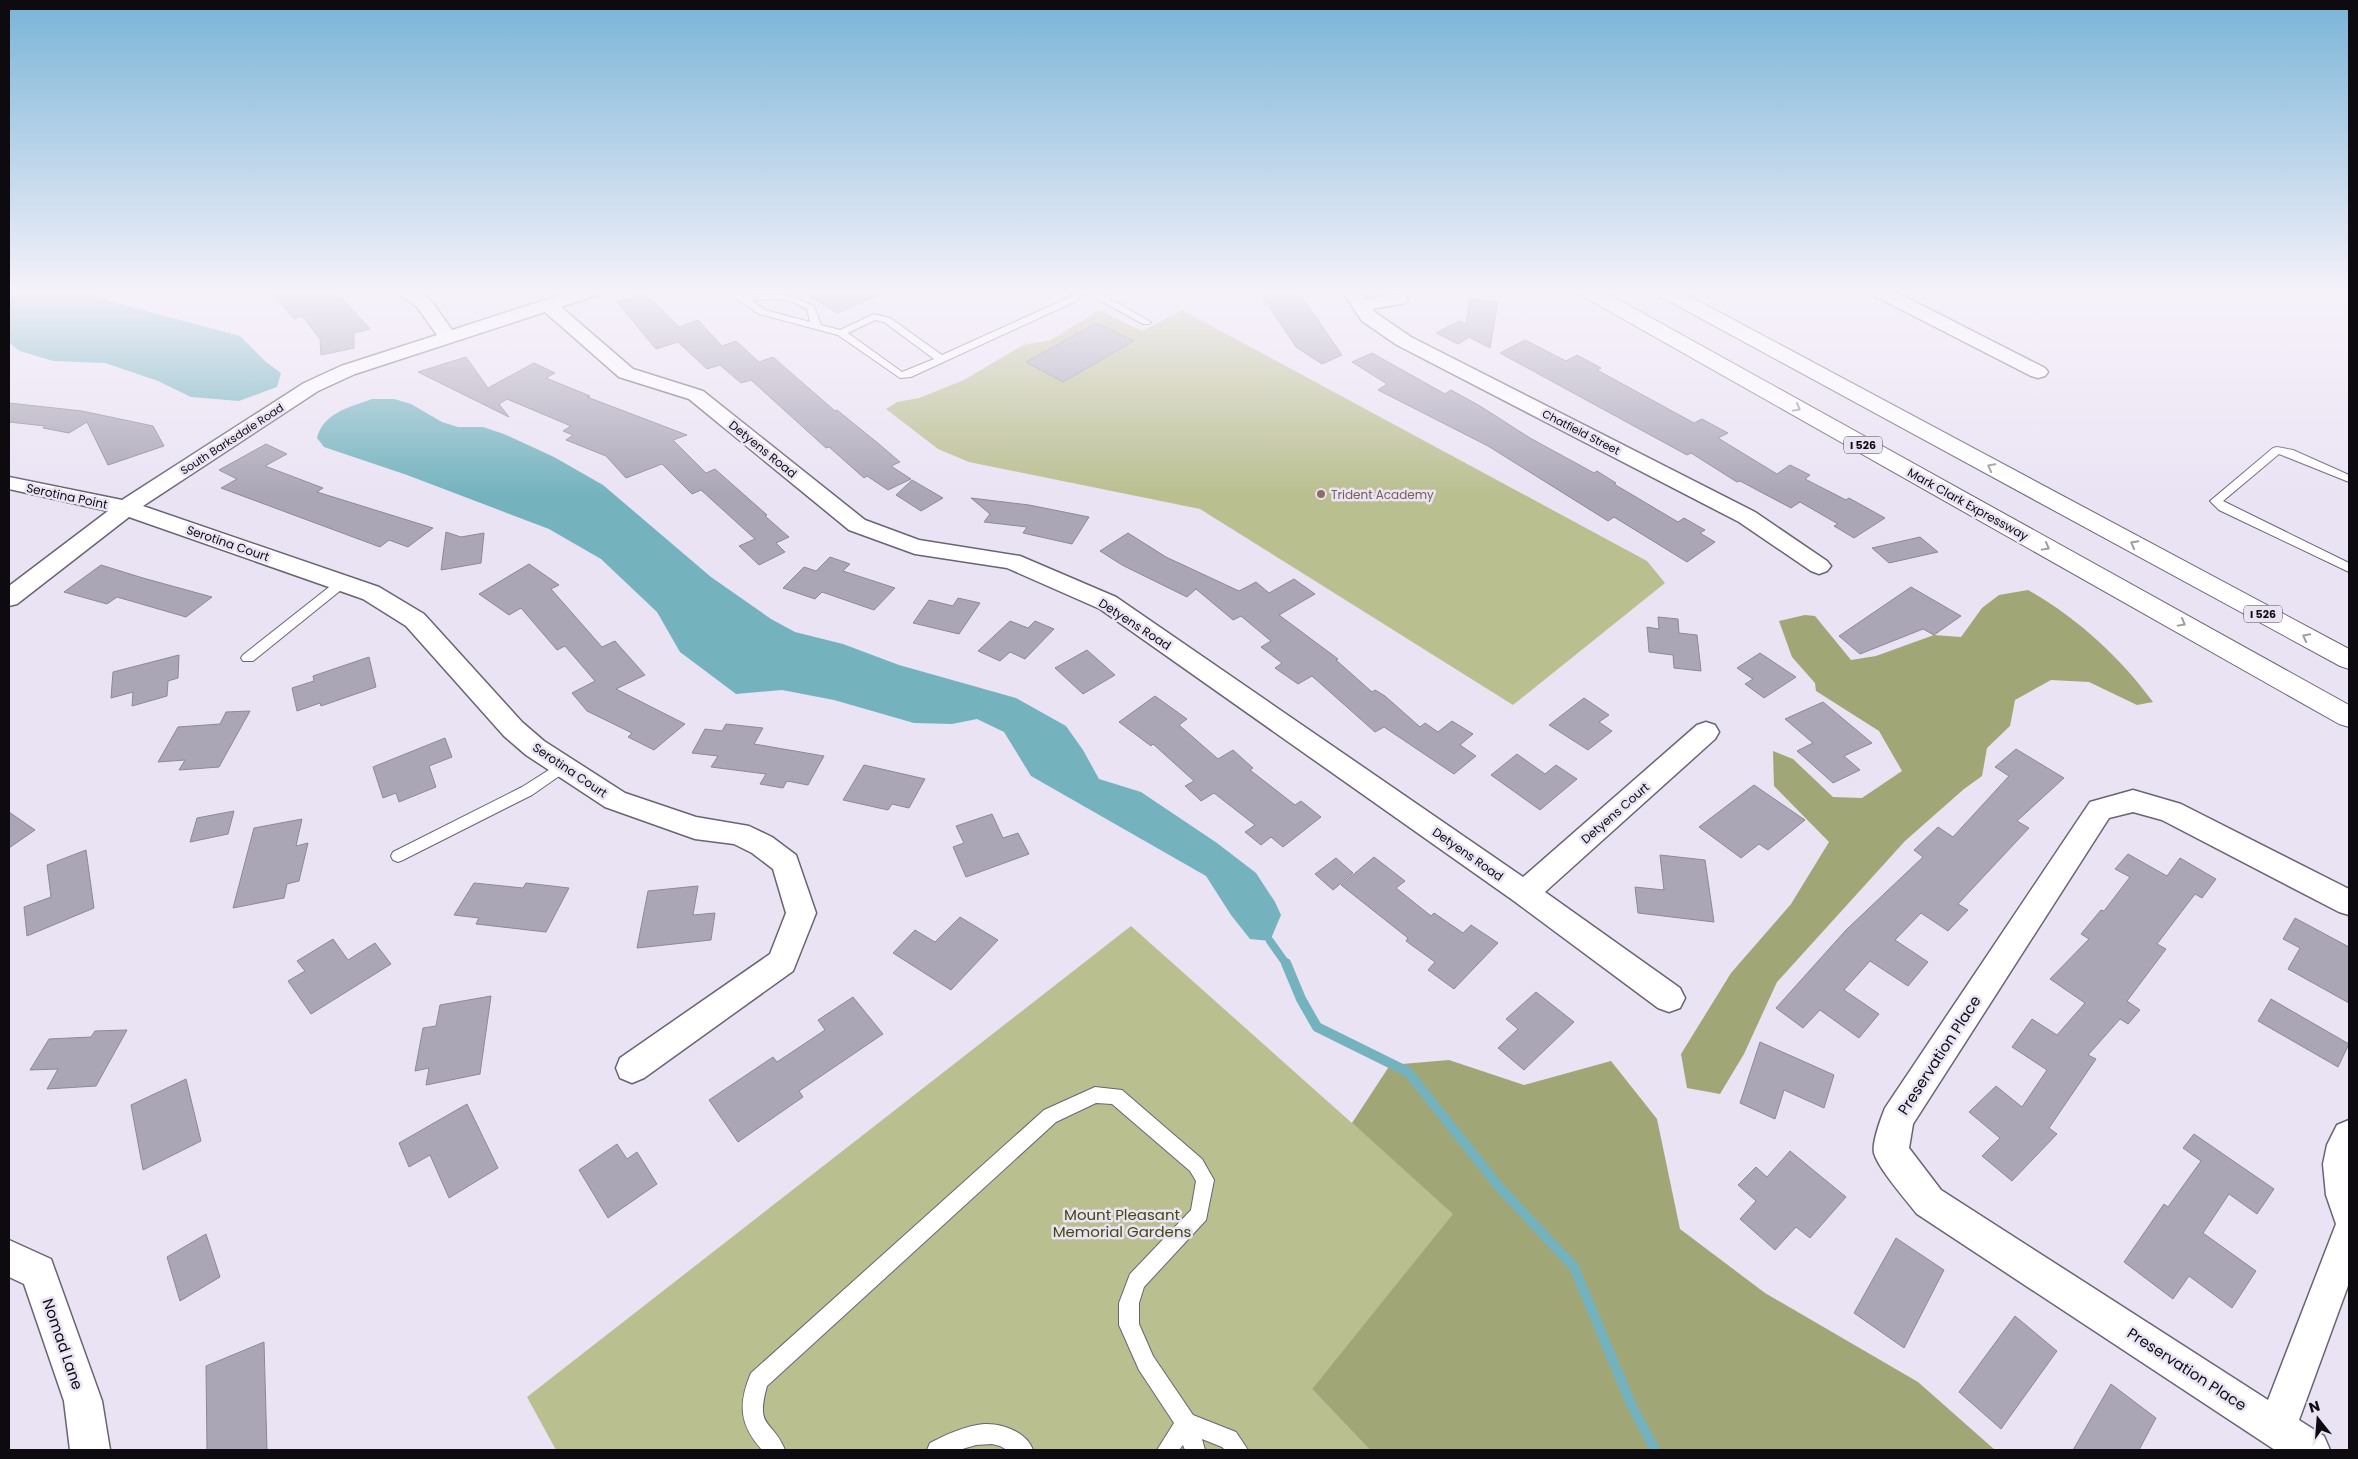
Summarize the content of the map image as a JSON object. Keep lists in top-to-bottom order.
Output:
{
  "streets": {
    "highway": ["I 526", "Mark Clark Expressway"],
    "street": [
      "Chatfield Street",
      "South Barksdale Road",
      "Detyens Road",
      "Serotina Point",
      "Serotina Court",
      "Detyens Court",
      "Preservation Place",
      "Nomad Lane"
    ]
  },
  "crossings": [
    ["South Barksdale Road", "Serotina Point"],
    ["South Barksdale Road", "Serotina Court"],
    ["Detyens Road", "Detyens Court"],
    ["Serotina Point", "Serotina Court"]
  ],
  "parks": ["Mount Pleasant Memorial Gardens"],
  "places": ["Trident Academy"],
  "north": "top"
}
